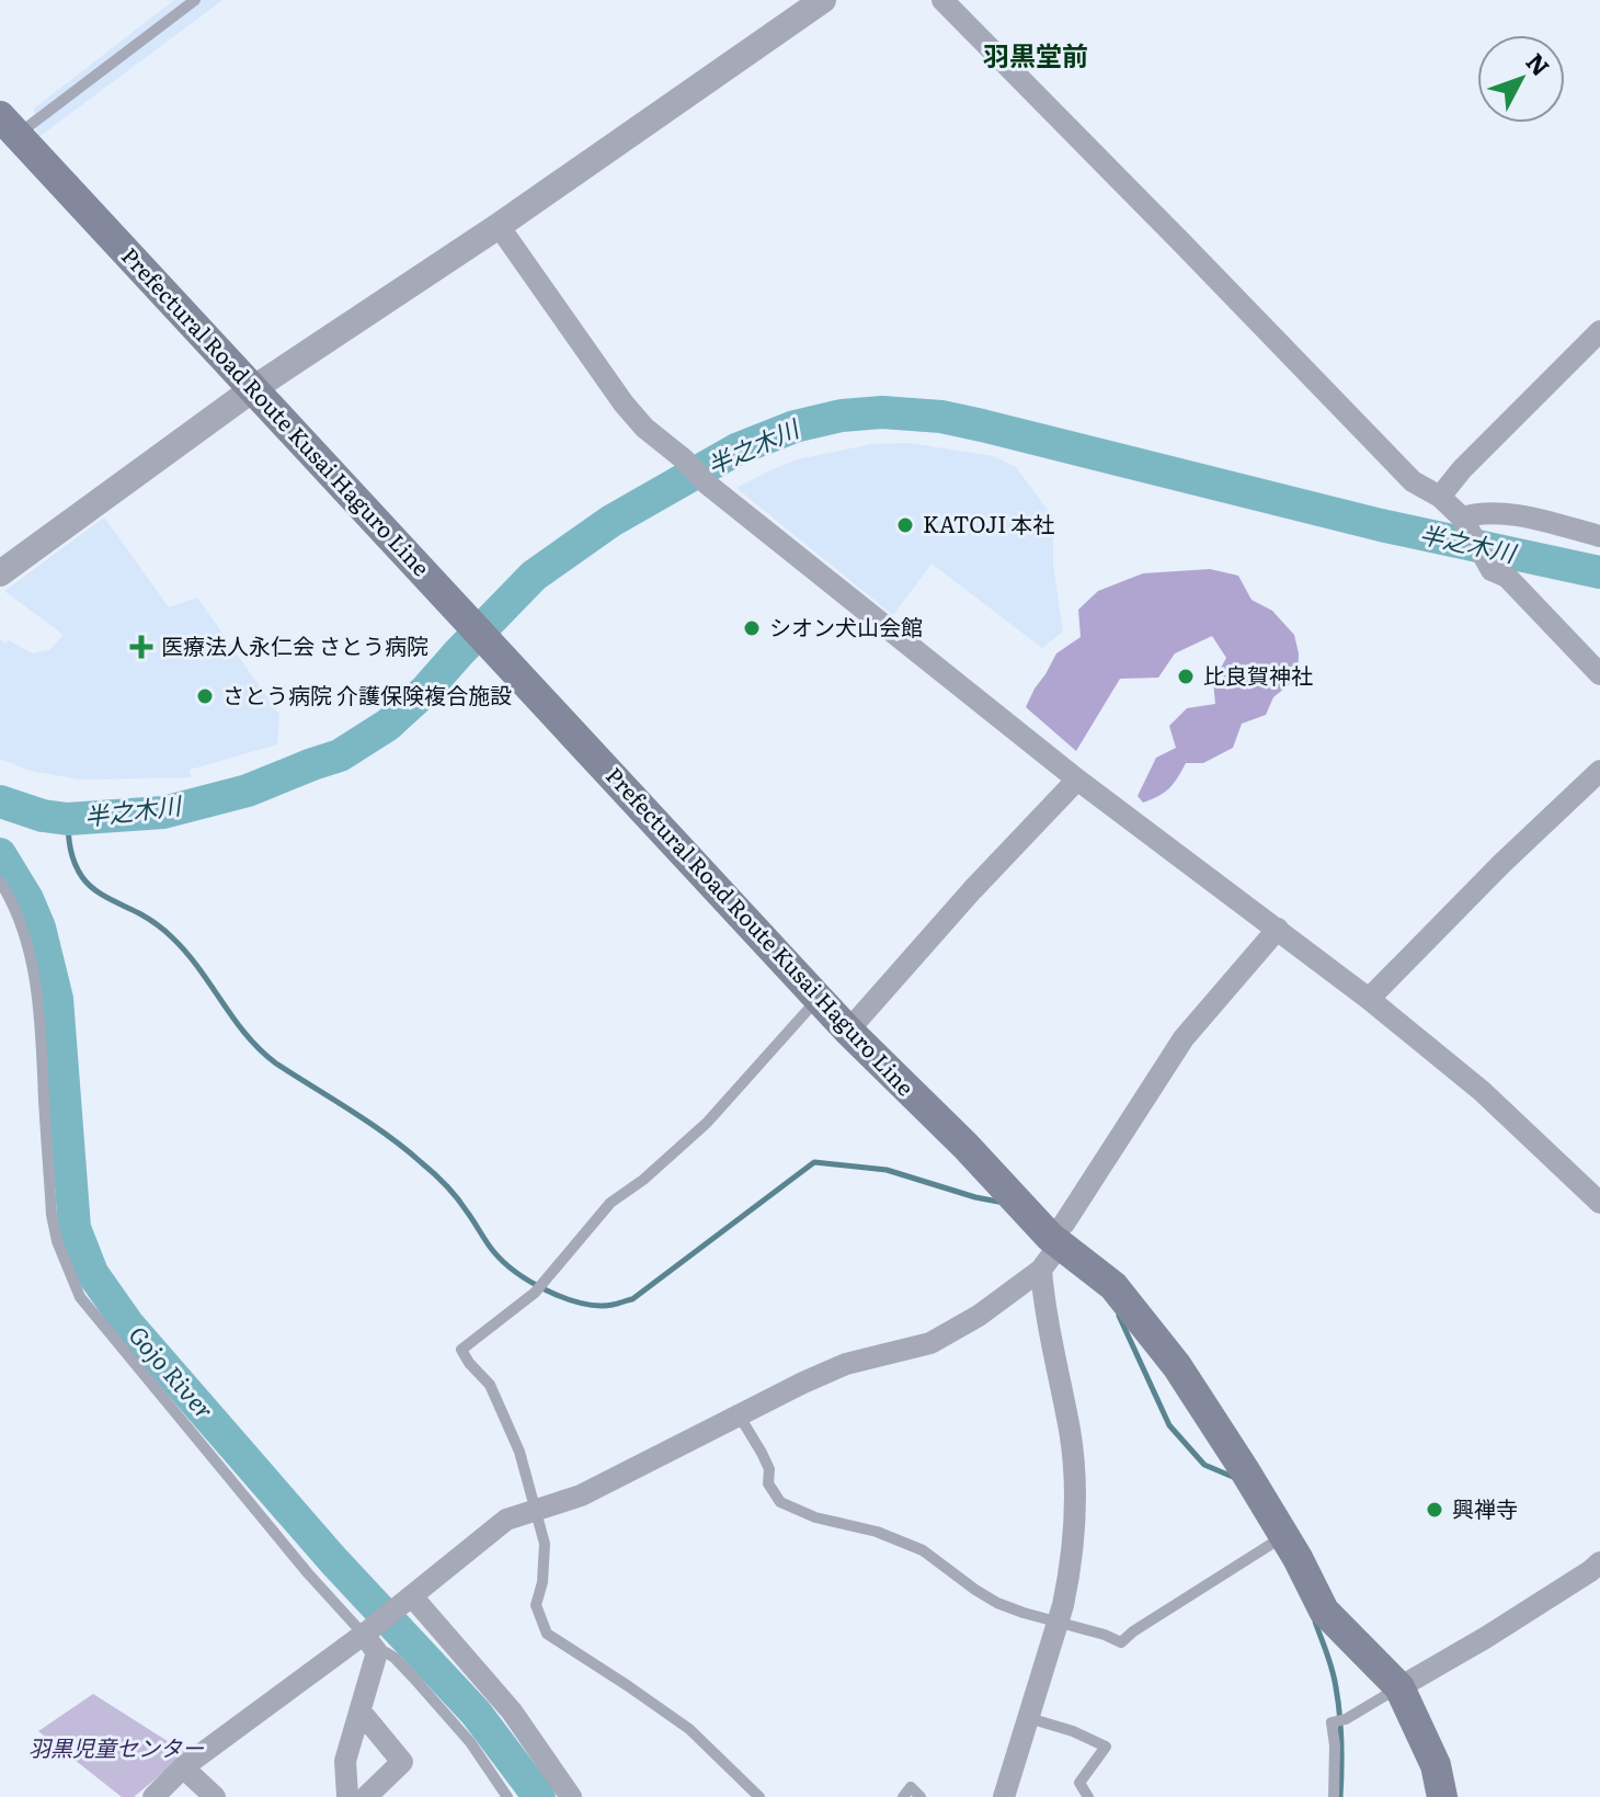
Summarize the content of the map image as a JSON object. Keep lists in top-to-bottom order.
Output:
{
  "streets": {
    "main road": ["Prefectural Road Route Kusai Haguro Line"]
  },
  "districts": ["羽黒堂前"],
  "water": ["半之木川", "Gojo River"],
  "parks": ["羽黒児童センター"],
  "places": {
    "other": [
      "KATOJI 本社",
      "シオン犬山会館",
      "比良賀神社",
      "さとう病院 介護保険複合施設",
      "興禅寺"
    ],
    "health": ["医療法人永仁会 さとう病院"]
  },
  "north": "top right"
}
